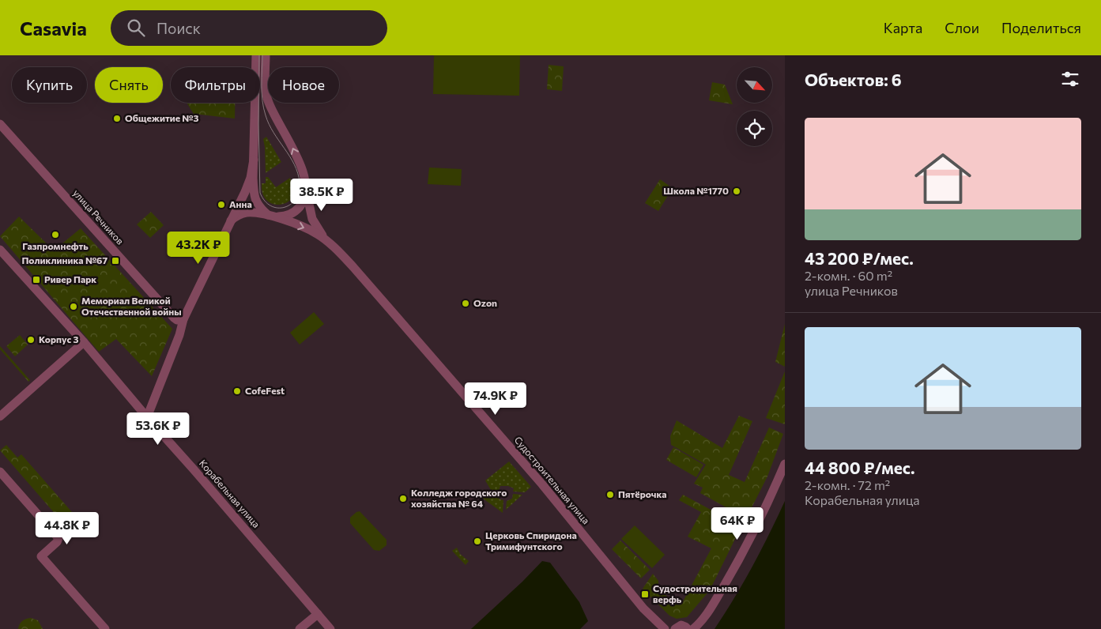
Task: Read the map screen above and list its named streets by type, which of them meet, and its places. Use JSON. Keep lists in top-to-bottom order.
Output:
{
  "streets": {
    "street": ["улица Речников", "Судостроительная улица", "Корабельная улица"]
  },
  "places": {
    "other": [
      "Общежитие №3",
      "Школа №1770",
      "Анна",
      "Газпромнефть",
      "Ozon",
      "Мемориал Великой Отечественной войны",
      "Корпус 3",
      "CofeFest",
      "Пятёрочка",
      "Колледж городского хозяйства № 64",
      "Церковь Спиридона Тримифунтского"
    ],
    "transit": ["Поликлиника №67", "Ривер Парк", "Судостроительная верфь"]
  },
  "north": "bottom right",
  "page": {
    "header": "Casavia",
    "search": "Поиск",
    "nav": ["Карта", "Слои", "Поделиться"],
    "heading": "Объектов: 6",
    "chip": [
      "Купить",
      "Снять",
      "Фильтры",
      "Новое"
    ],
    "list": [
      {
        "name": "43 200 ₽/мес.",
        "note": "2-комн. · 60 m² · улица Речников"
      },
      {
        "name": "44 800 ₽/мес.",
        "note": "2-комн. · 72 m² · Корабельная улица"
      }
    ],
    "price": [
      "38.5K ₽",
      "43.2K ₽",
      "74.9K ₽",
      "53.6K ₽",
      "64K ₽",
      "44.8K ₽"
    ]
  }
}
